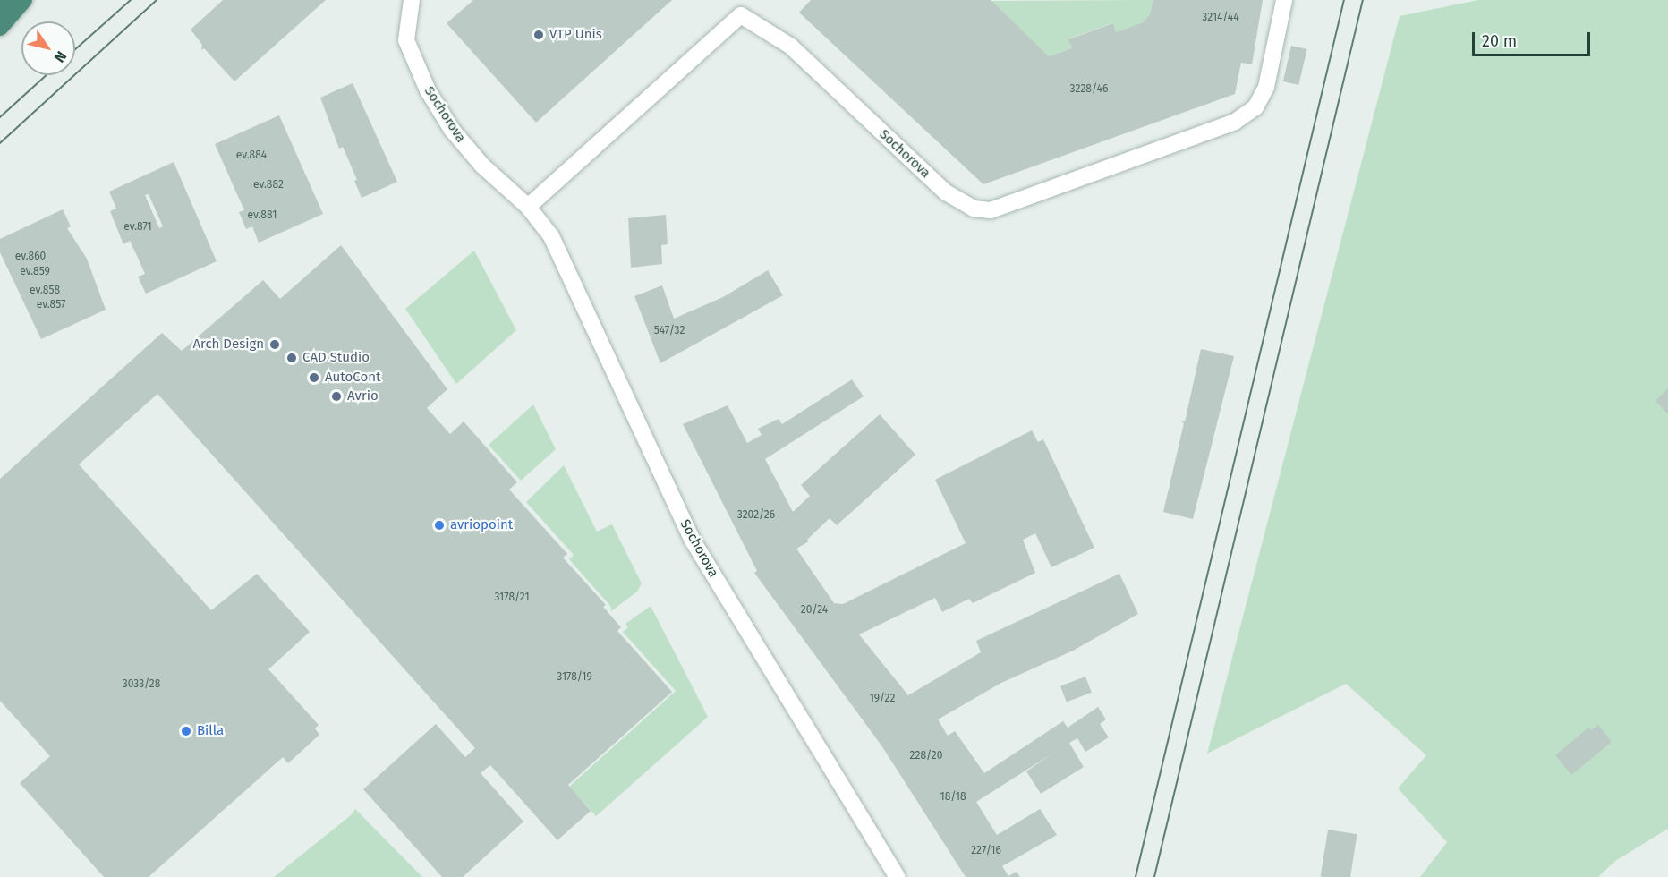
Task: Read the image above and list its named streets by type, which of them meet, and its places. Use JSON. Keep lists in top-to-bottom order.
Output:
{
  "streets": {
    "street": ["Sochorova"]
  },
  "places": [
    "VTP Unis",
    "Arch Design",
    "CAD Studio",
    "AutoCont",
    "Avrio",
    "avriopoint",
    "Billa"
  ],
  "house_numbers": [
    "3214/44",
    "3228/46",
    "ev.884",
    "ev.882",
    "ev.881",
    "ev.871",
    "ev.860",
    "ev.859",
    "ev.858",
    "ev.857",
    "547/32",
    "3202/26",
    "3178/21",
    "20/24",
    "3178/19",
    "3033/28",
    "19/22",
    "228/20",
    "18/18",
    "227/16"
  ],
  "scale_bar": "20 m",
  "north": "bottom right"
}
